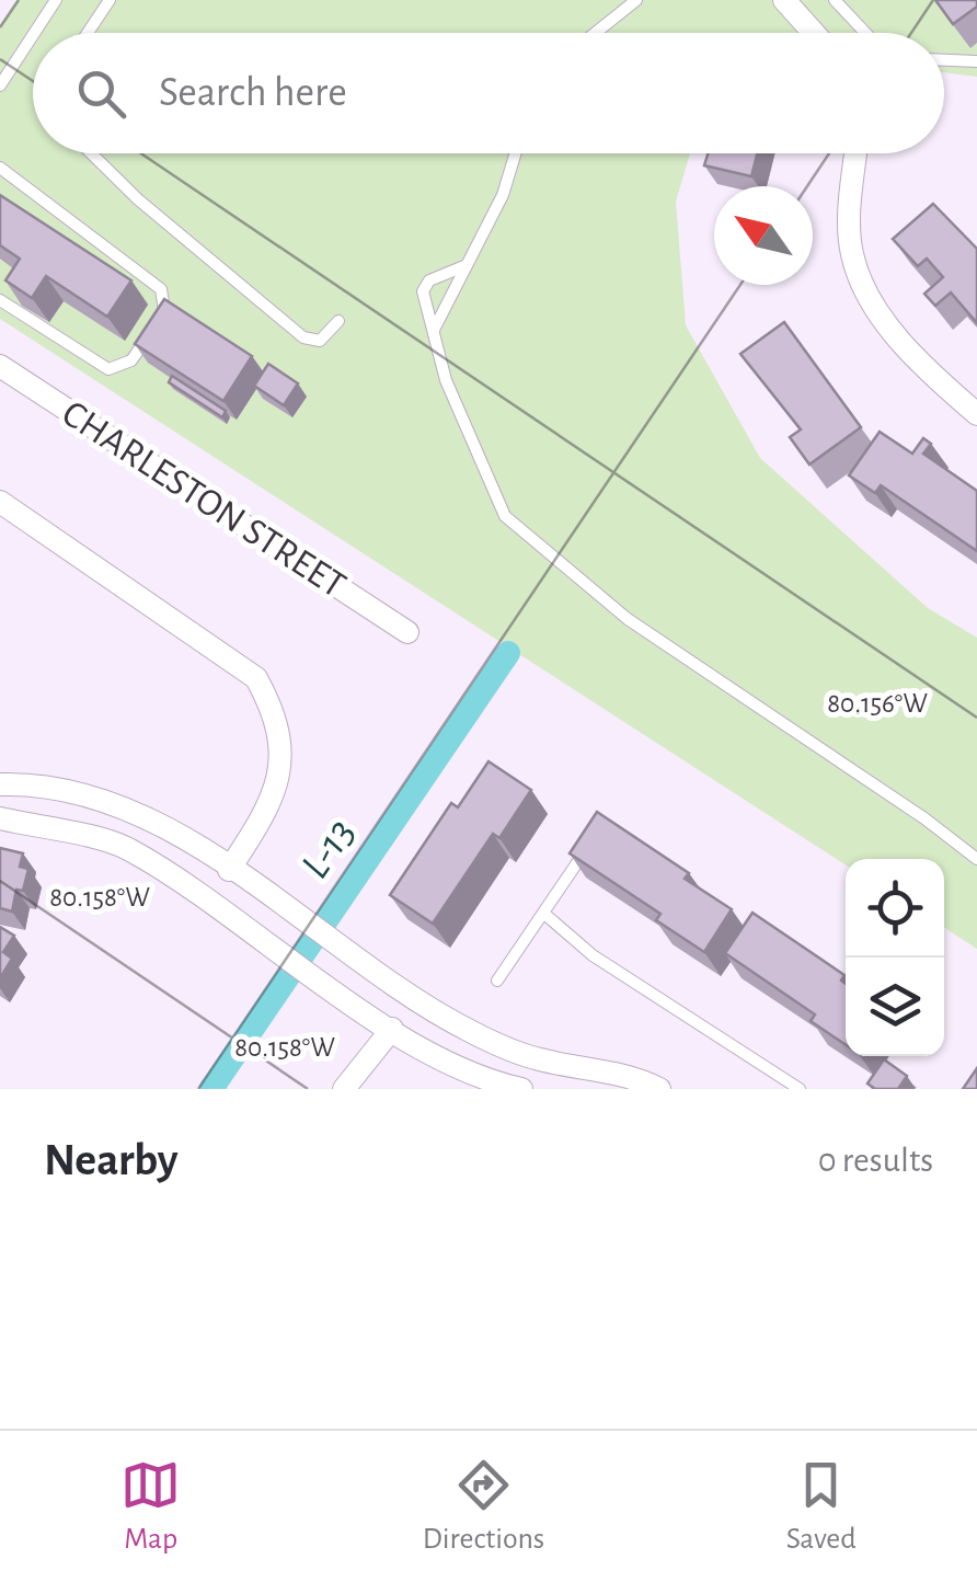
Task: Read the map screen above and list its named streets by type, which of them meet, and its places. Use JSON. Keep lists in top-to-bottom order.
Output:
{
  "streets": {
    "street": ["CHARLESTON STREET"]
  },
  "water": ["L-13"],
  "north": "top left",
  "page": {
    "search": "Search here",
    "heading": ["Nearby", "0 results"],
    "nav": ["Map", "Directions", "Saved"]
  },
  "coordinates": ["80.156°W", "80.158°W"]
}
